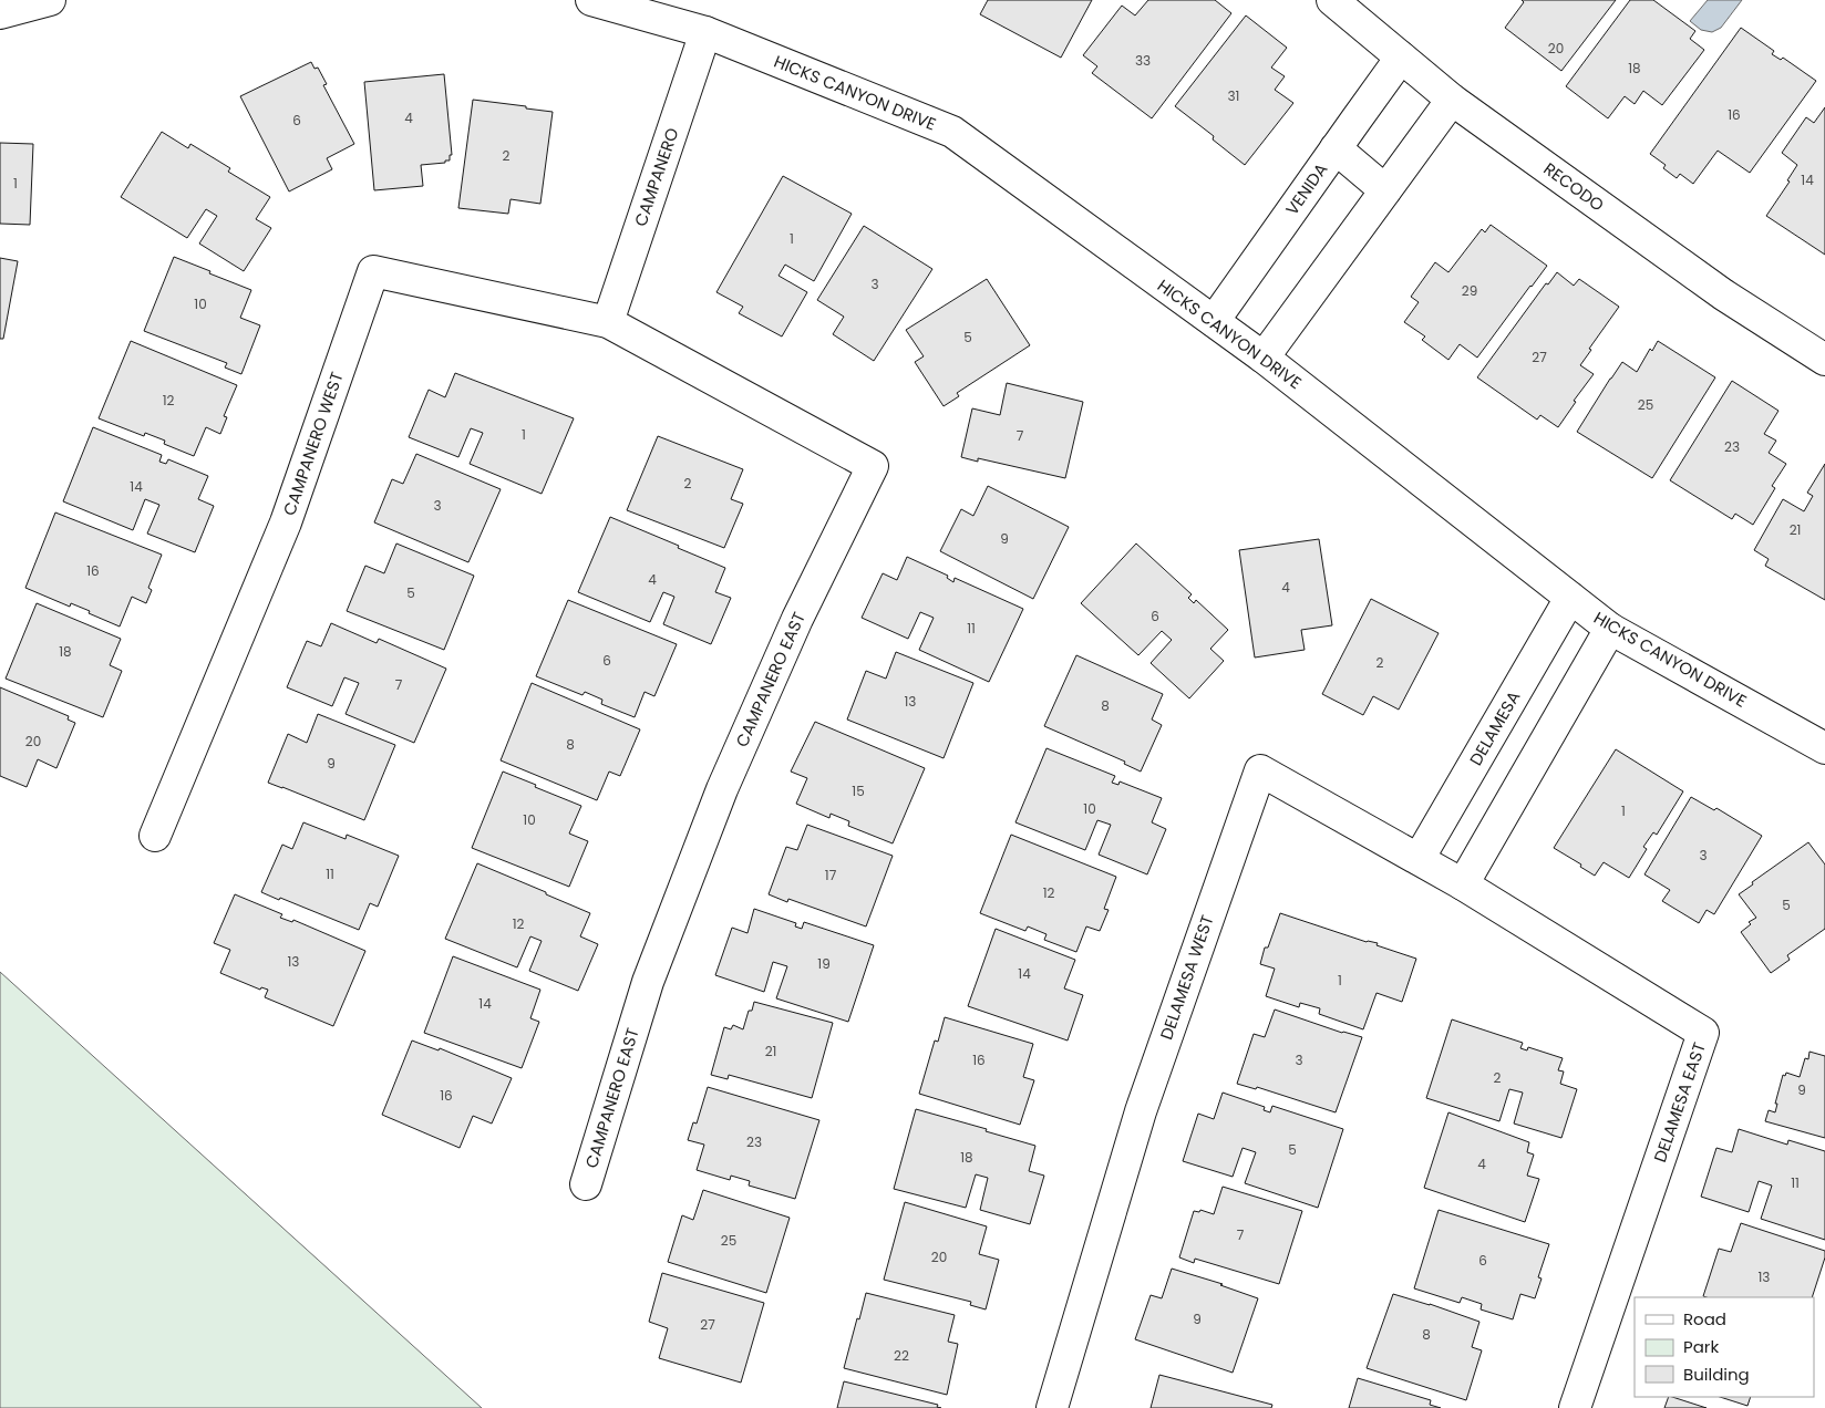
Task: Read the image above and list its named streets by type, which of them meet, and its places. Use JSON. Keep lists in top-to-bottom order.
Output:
{
  "streets": {
    "street": [
      "HICKS CANYON DRIVE",
      "CAMPANERO",
      "RECODO",
      "VENIDA",
      "CAMPANERO WEST",
      "CAMPANERO EAST",
      "DELAMESA",
      "DELAMESA WEST",
      "DELAMESA EAST"
    ]
  },
  "crossings": [
    ["HICKS CANYON DRIVE", "CAMPANERO"],
    ["HICKS CANYON DRIVE", "VENIDA"],
    ["HICKS CANYON DRIVE", "DELAMESA"],
    ["CAMPANERO", "CAMPANERO WEST"],
    ["CAMPANERO", "CAMPANERO EAST"],
    ["RECODO", "VENIDA"],
    ["CAMPANERO WEST", "CAMPANERO EAST"],
    ["DELAMESA", "DELAMESA WEST"],
    ["DELAMESA WEST", "DELAMESA EAST"]
  ],
  "house_numbers": [
    "20",
    "33",
    "18",
    "31",
    "16",
    "4",
    "6",
    "2",
    "14",
    "1",
    "1",
    "3",
    "29",
    "10",
    "5",
    "27",
    "12",
    "25",
    "1",
    "7",
    "23",
    "2",
    "14",
    "3",
    "21",
    "9",
    "16",
    "4",
    "4",
    "5",
    "6",
    "11",
    "18",
    "6",
    "2",
    "7",
    "13",
    "8",
    "20",
    "8",
    "9",
    "15",
    "10",
    "1",
    "10",
    "3",
    "11",
    "17",
    "12",
    "5",
    "12",
    "13",
    "19",
    "14",
    "1",
    "14",
    "21",
    "16",
    "3",
    "2",
    "9",
    "16",
    "23",
    "5",
    "18",
    "4",
    "11",
    "7",
    "25",
    "20",
    "6",
    "13",
    "9",
    "27",
    "8",
    "22"
  ],
  "legend": ["Road", "Park", "Building"]
}
